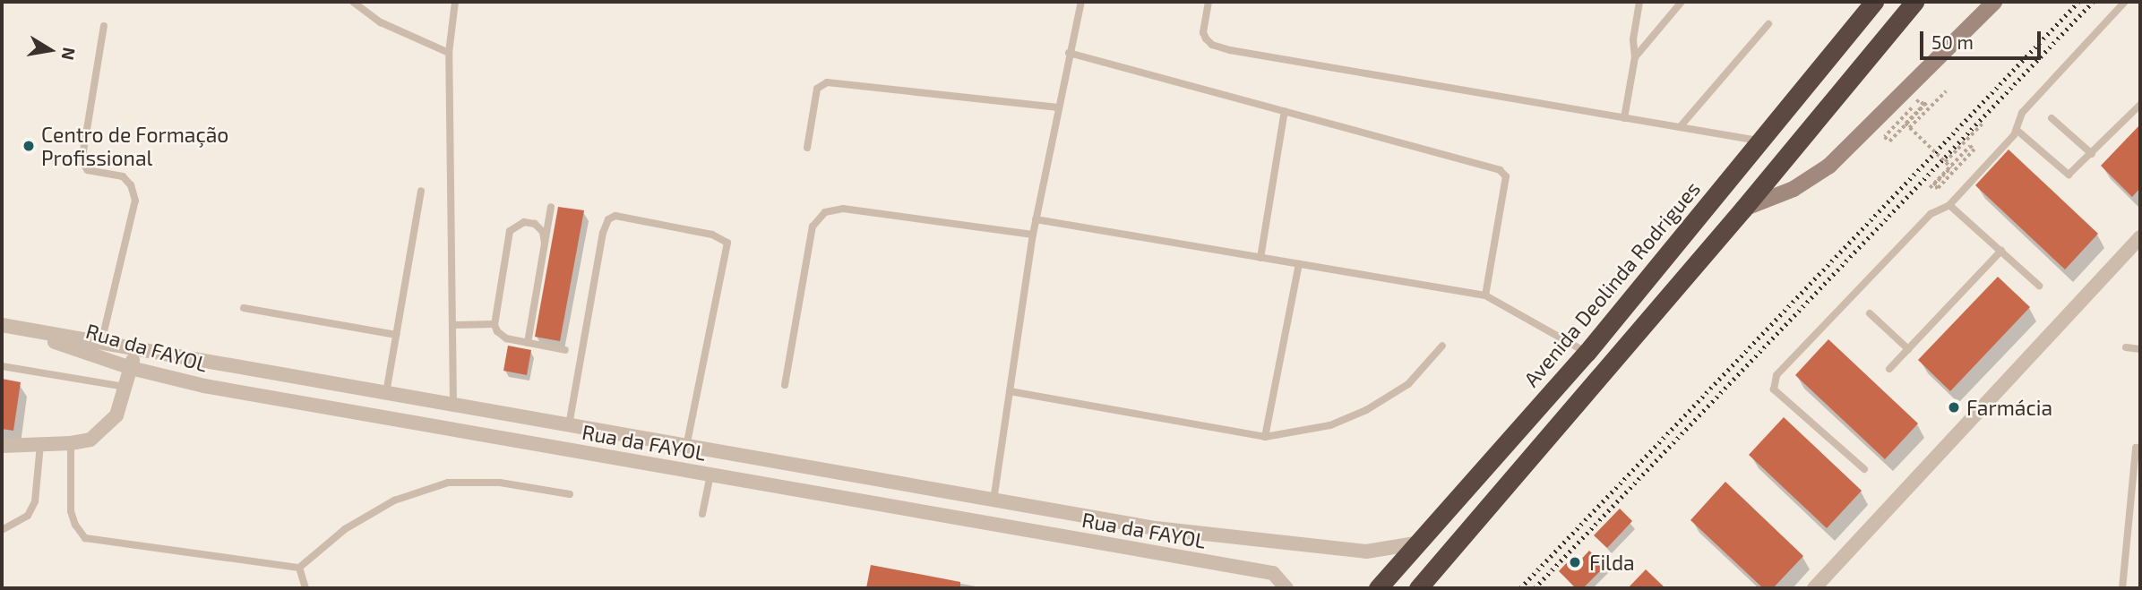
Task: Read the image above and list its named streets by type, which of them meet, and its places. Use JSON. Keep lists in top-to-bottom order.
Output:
{
  "streets": {
    "highway": ["Avenida Deolinda Rodrigues"],
    "street": ["Rua da FAYOL"]
  },
  "crossings": [
    ["Avenida Deolinda Rodrigues", "Rua da FAYOL"]
  ],
  "places": ["Centro de Formação Profissional", "Farmácia", "Filda"],
  "scale_bar": "50 m",
  "north": "right"
}
